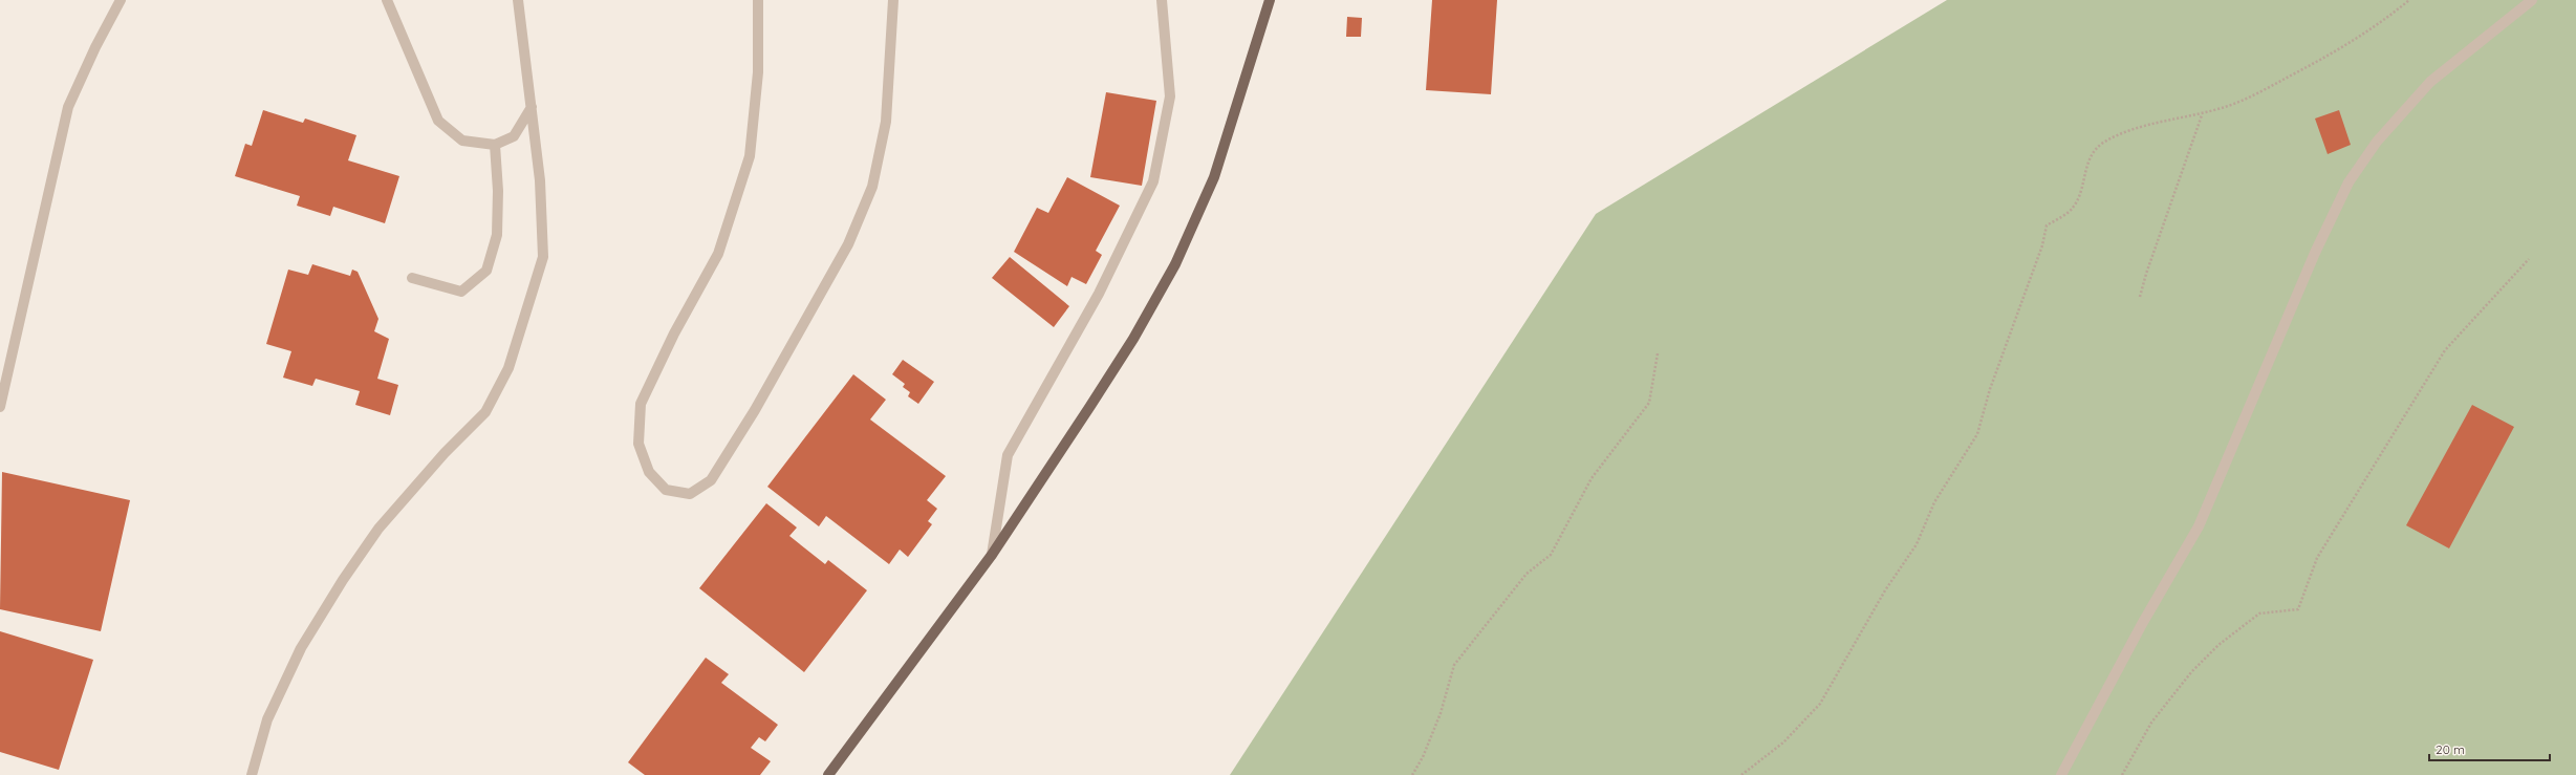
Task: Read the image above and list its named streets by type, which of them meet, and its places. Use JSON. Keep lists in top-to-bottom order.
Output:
{
  "scale_bar": "20 m"
}
